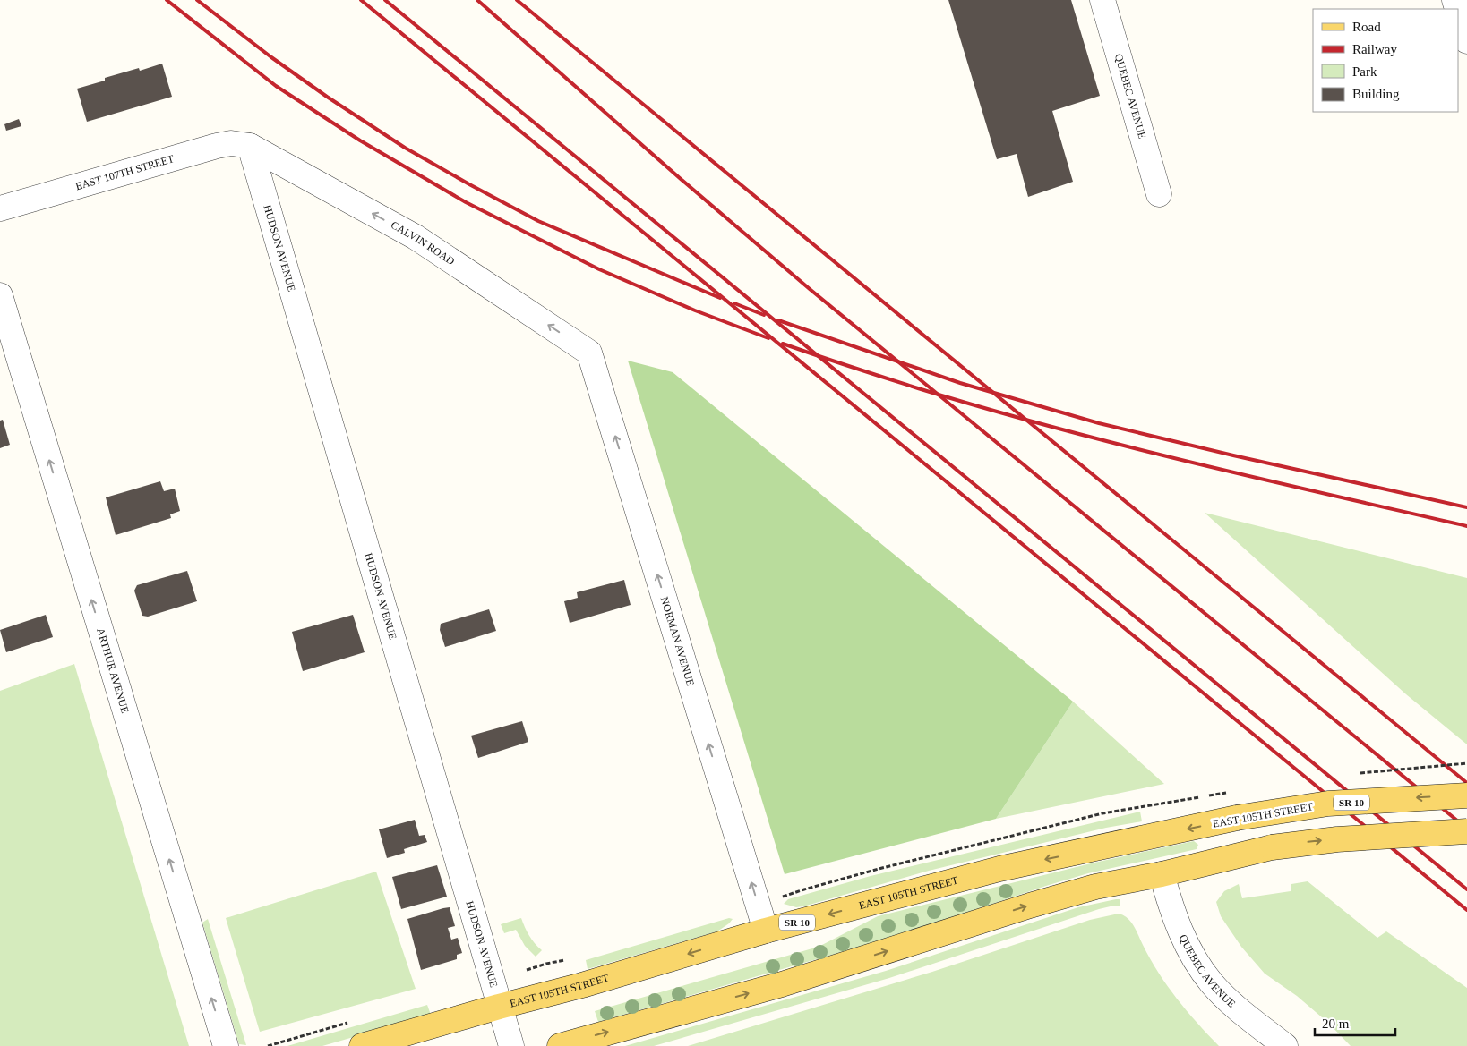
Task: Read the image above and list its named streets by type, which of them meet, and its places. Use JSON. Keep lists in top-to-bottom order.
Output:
{
  "streets": {
    "main road": ["SR 10", "EAST 105TH STREET"],
    "street": [
      "QUEBEC AVENUE",
      "EAST 107TH STREET",
      "CALVIN ROAD",
      "HUDSON AVENUE",
      "NORMAN AVENUE",
      "ARTHUR AVENUE"
    ]
  },
  "crossings": [
    ["EAST 107TH STREET", "CALVIN ROAD"],
    ["EAST 107TH STREET", "HUDSON AVENUE"],
    ["CALVIN ROAD", "HUDSON AVENUE"],
    ["CALVIN ROAD", "NORMAN AVENUE"],
    ["HUDSON AVENUE", "EAST 105TH STREET"],
    ["NORMAN AVENUE", "EAST 105TH STREET"]
  ],
  "one_way": ["CALVIN ROAD", "NORMAN AVENUE", "ARTHUR AVENUE"],
  "legend": [
    "Road",
    "Railway",
    "Park",
    "Building"
  ],
  "scale_bar": "20 m"
}
